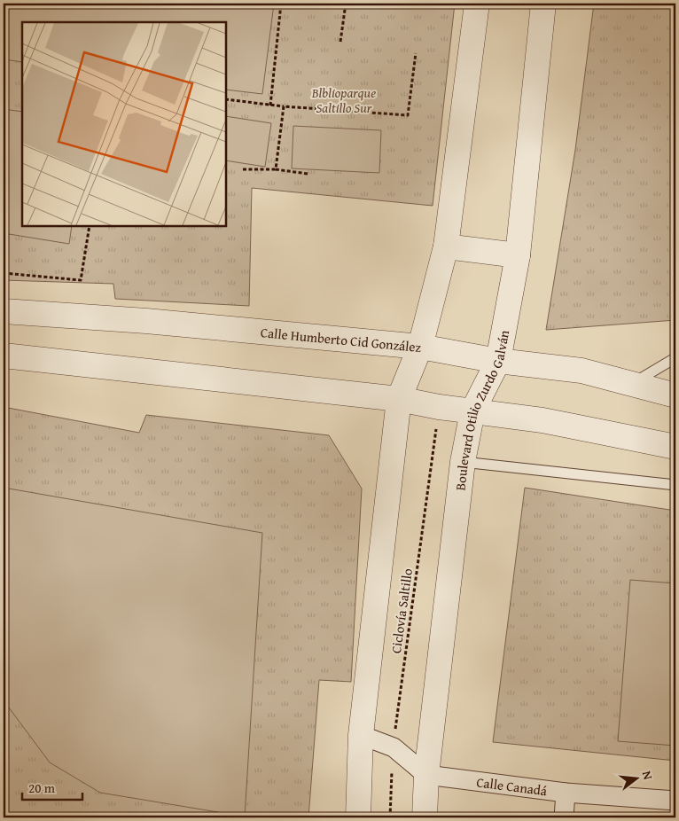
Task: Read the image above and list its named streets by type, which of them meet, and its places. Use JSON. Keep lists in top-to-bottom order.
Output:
{
  "streets": {
    "street": ["Calle Humberto Cid González", "Boulevard Otilio Zurdo Galván", "Calle Canadá"],
    "path": ["Ciclovía Saltillo"]
  },
  "crossings": [
    ["Calle Humberto Cid González", "Boulevard Otilio Zurdo Galván"],
    ["Boulevard Otilio Zurdo Galván", "Calle Canadá"]
  ],
  "parks": ["Blblioparque Saltillo Sur"],
  "scale_bar": "20 m",
  "north": "right"
}
